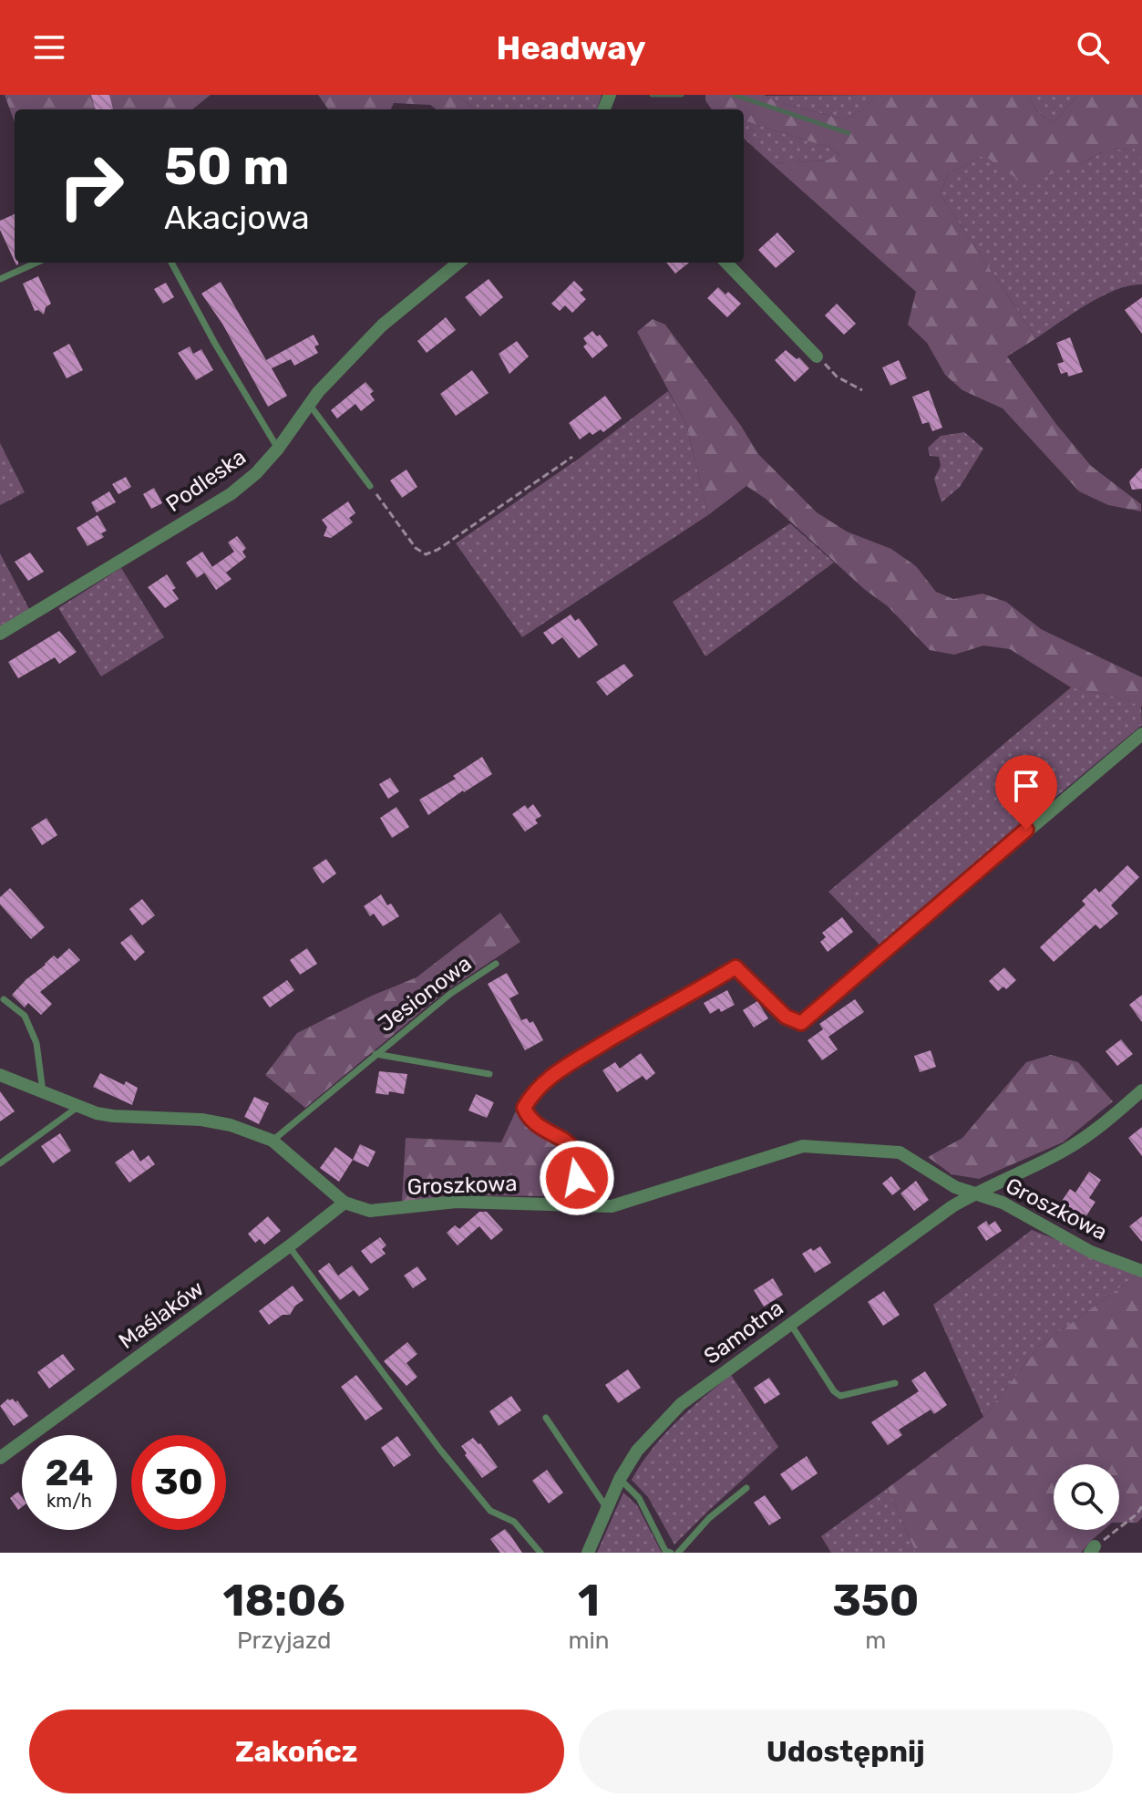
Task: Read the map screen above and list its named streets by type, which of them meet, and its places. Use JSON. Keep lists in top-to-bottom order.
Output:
{
  "streets": {
    "street": [
      "Podleska",
      "Groszkowa",
      "Maślaków",
      "Samotna"
    ],
    "lane": ["Jesionowa"]
  },
  "crossings": [
    ["Jesionowa", "Groszkowa"],
    ["Groszkowa", "Maślaków"],
    ["Groszkowa", "Samotna"]
  ],
  "page": {
    "header": "Headway",
    "turn": ["50 m", "Akacjowa"],
    "speed": "24 km/h",
    "limit": "30",
    "eta": [
      "18:06",
      "Przyjazd",
      "1",
      "min",
      "350",
      "m"
    ],
    "buttons": ["Zakończ", "Udostępnij"]
  }
}
